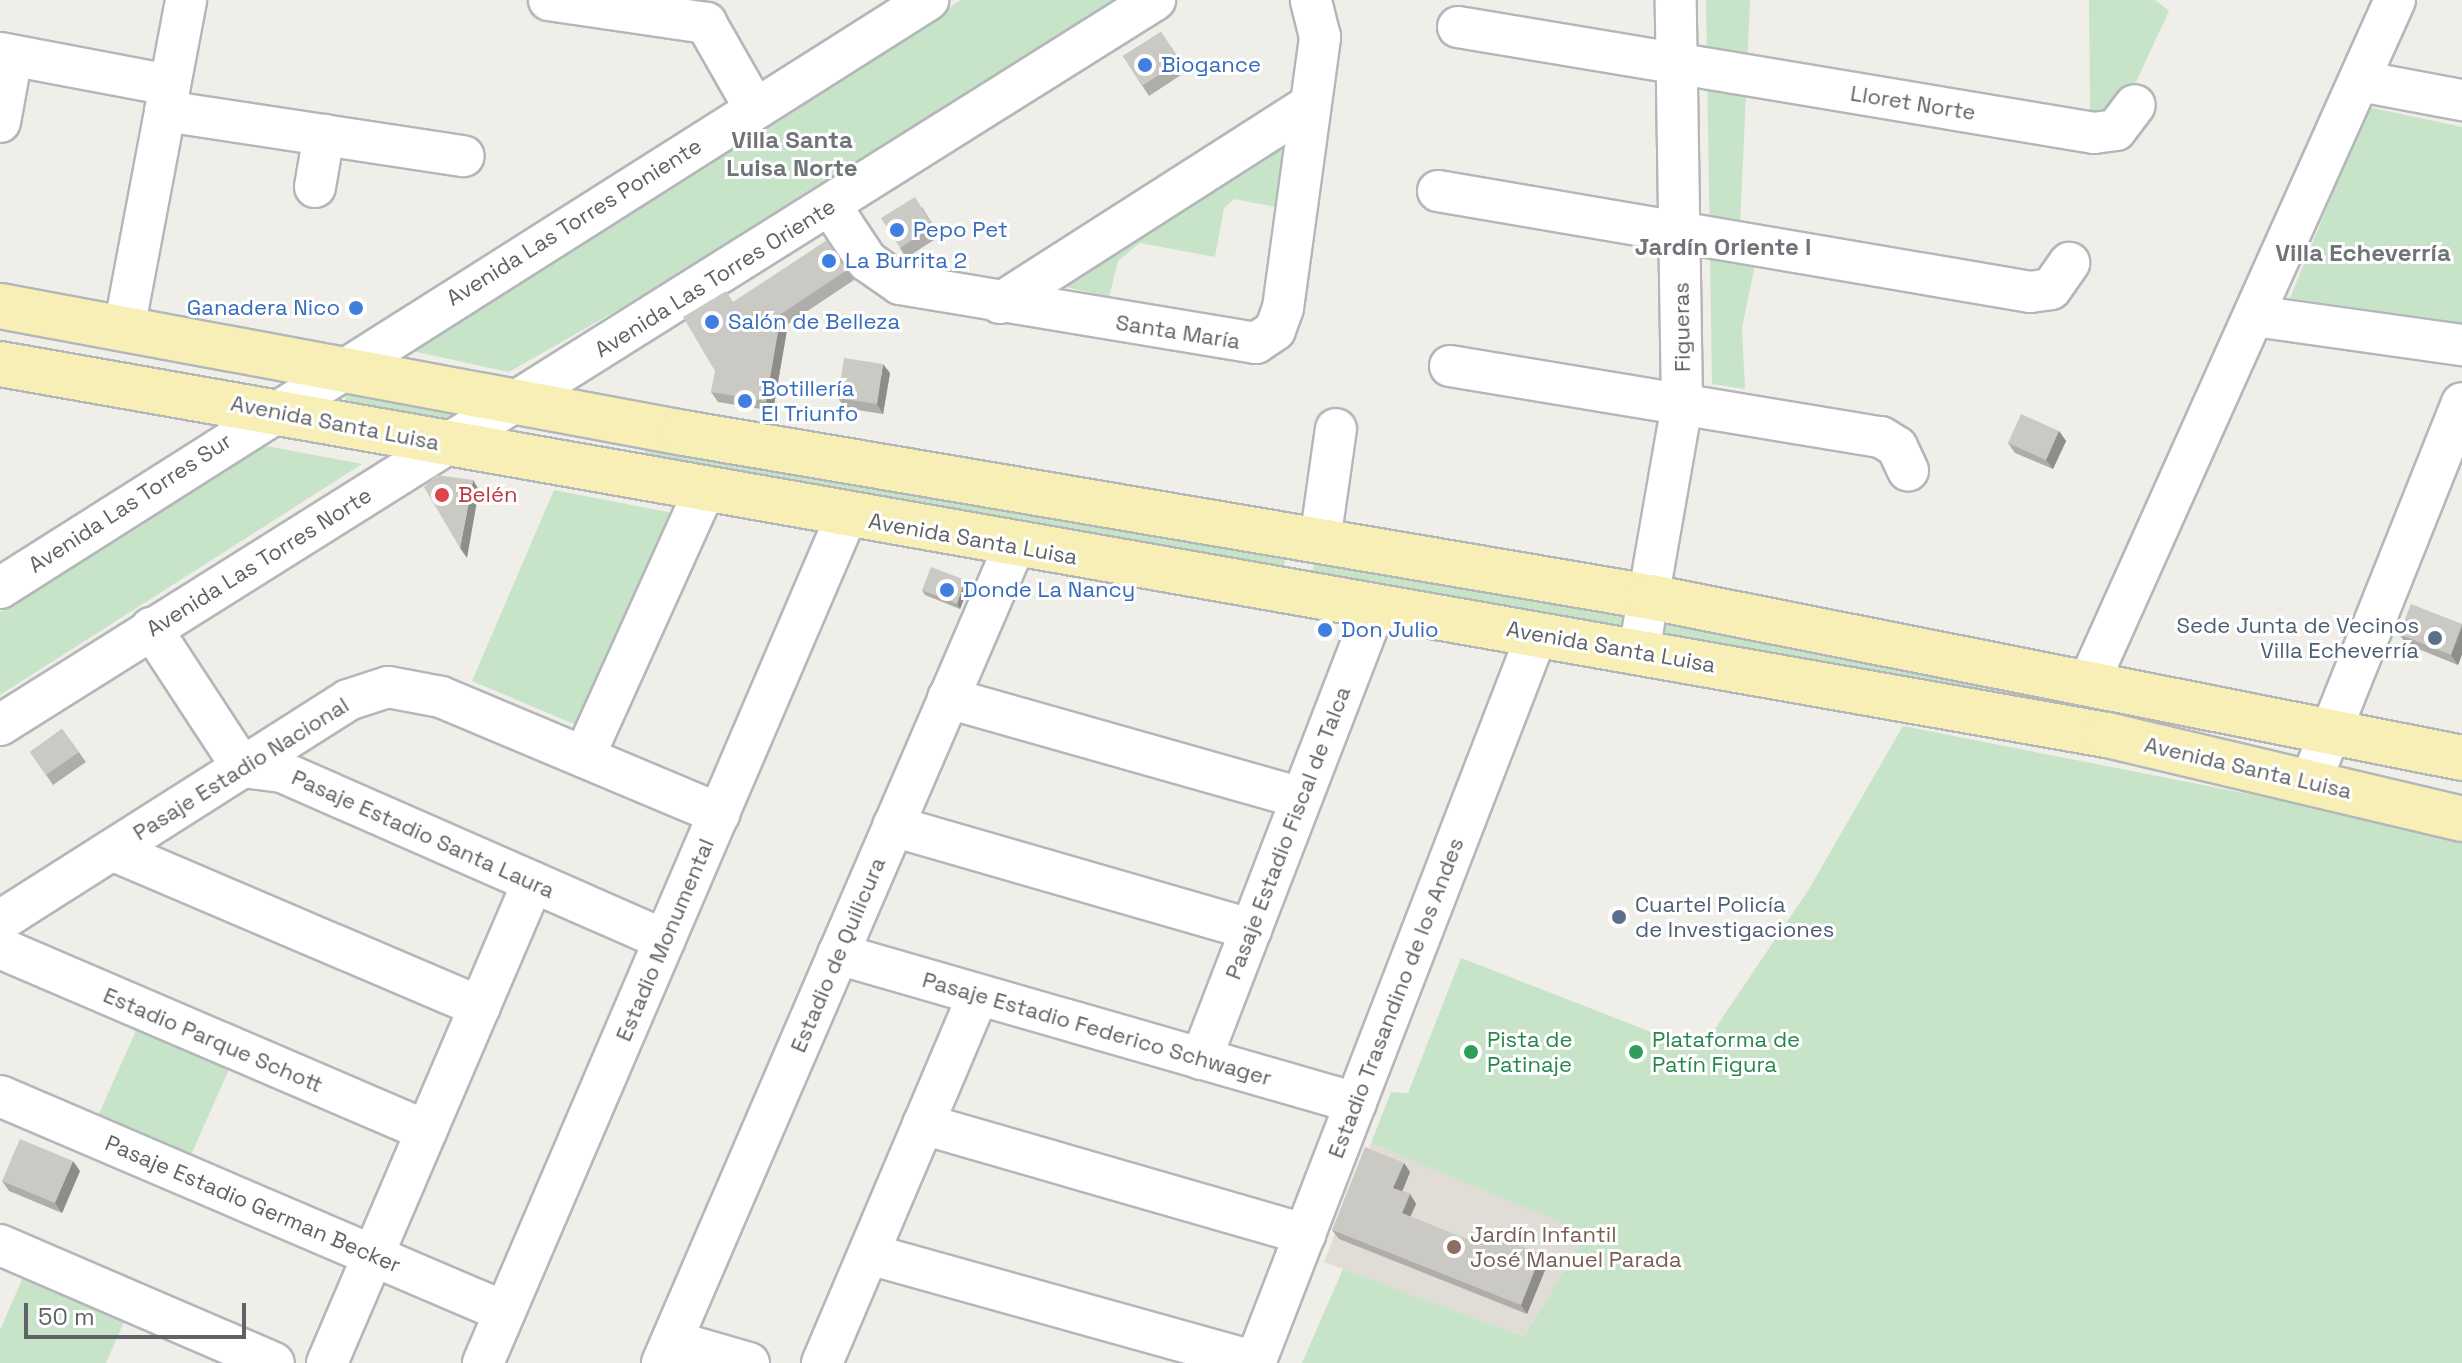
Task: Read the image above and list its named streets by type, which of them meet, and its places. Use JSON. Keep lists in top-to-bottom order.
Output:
{
  "streets": {
    "main road": ["Avenida Santa Luisa"],
    "street": [
      "Lloret Norte",
      "Avenida Las Torres Poniente",
      "Avenida Las Torres Oriente",
      "Figueras",
      "Santa María",
      "Avenida Las Torres Sur",
      "Avenida Las Torres Norte",
      "Pasaje Estadio Nacional",
      "Pasaje Estadio Fiscal de Talca",
      "Pasaje Estadio Santa Laura",
      "Estadio Monumental",
      "Estadio de Quilicura",
      "Estadio Trasandino de los Andes",
      "Pasaje Estadio Federico Schwager",
      "Estadio Parque Schott",
      "Pasaje Estadio German Becker"
    ]
  },
  "crossings": [
    ["Lloret Norte", "Figueras"],
    ["Avenida Las Torres Poniente", "Avenida Las Torres Sur"],
    ["Avenida Las Torres Oriente", "Santa María"],
    ["Avenida Las Torres Oriente", "Avenida Las Torres Norte"],
    ["Figueras", "Avenida Santa Luisa"],
    ["Avenida Santa Luisa", "Avenida Las Torres Sur"],
    ["Avenida Santa Luisa", "Avenida Las Torres Norte"],
    ["Avenida Santa Luisa", "Pasaje Estadio Fiscal de Talca"],
    ["Avenida Santa Luisa", "Estadio Monumental"],
    ["Avenida Santa Luisa", "Estadio de Quilicura"],
    ["Avenida Santa Luisa", "Estadio Trasandino de los Andes"],
    ["Pasaje Estadio Nacional", "Pasaje Estadio Santa Laura"],
    ["Pasaje Estadio Nacional", "Estadio Monumental"],
    ["Pasaje Estadio Fiscal de Talca", "Pasaje Estadio Federico Schwager"],
    ["Pasaje Estadio Santa Laura", "Estadio Monumental"],
    ["Estadio Monumental", "Pasaje Estadio German Becker"],
    ["Estadio de Quilicura", "Pasaje Estadio Federico Schwager"],
    ["Estadio Trasandino de los Andes", "Pasaje Estadio Federico Schwager"]
  ],
  "districts": ["Villa Santa Luisa Norte", "Jardín Oriente I", "Villa Echeverría"],
  "places": [
    "Biogance",
    "Pepo Pet",
    "La Burrita 2",
    "Ganadera Nico",
    "Salón de Belleza",
    "Botillería El Triunfo",
    "Belén",
    "Donde La Nancy",
    "Don Julio",
    "Sede Junta de Vecinos Villa Echeverría",
    "Cuartel Policía de Investigaciones",
    "Pista de Patinaje",
    "Plataforma de Patín Figura",
    "Jardín Infantil José Manuel Parada"
  ],
  "scale_bar": "50 m"
}
